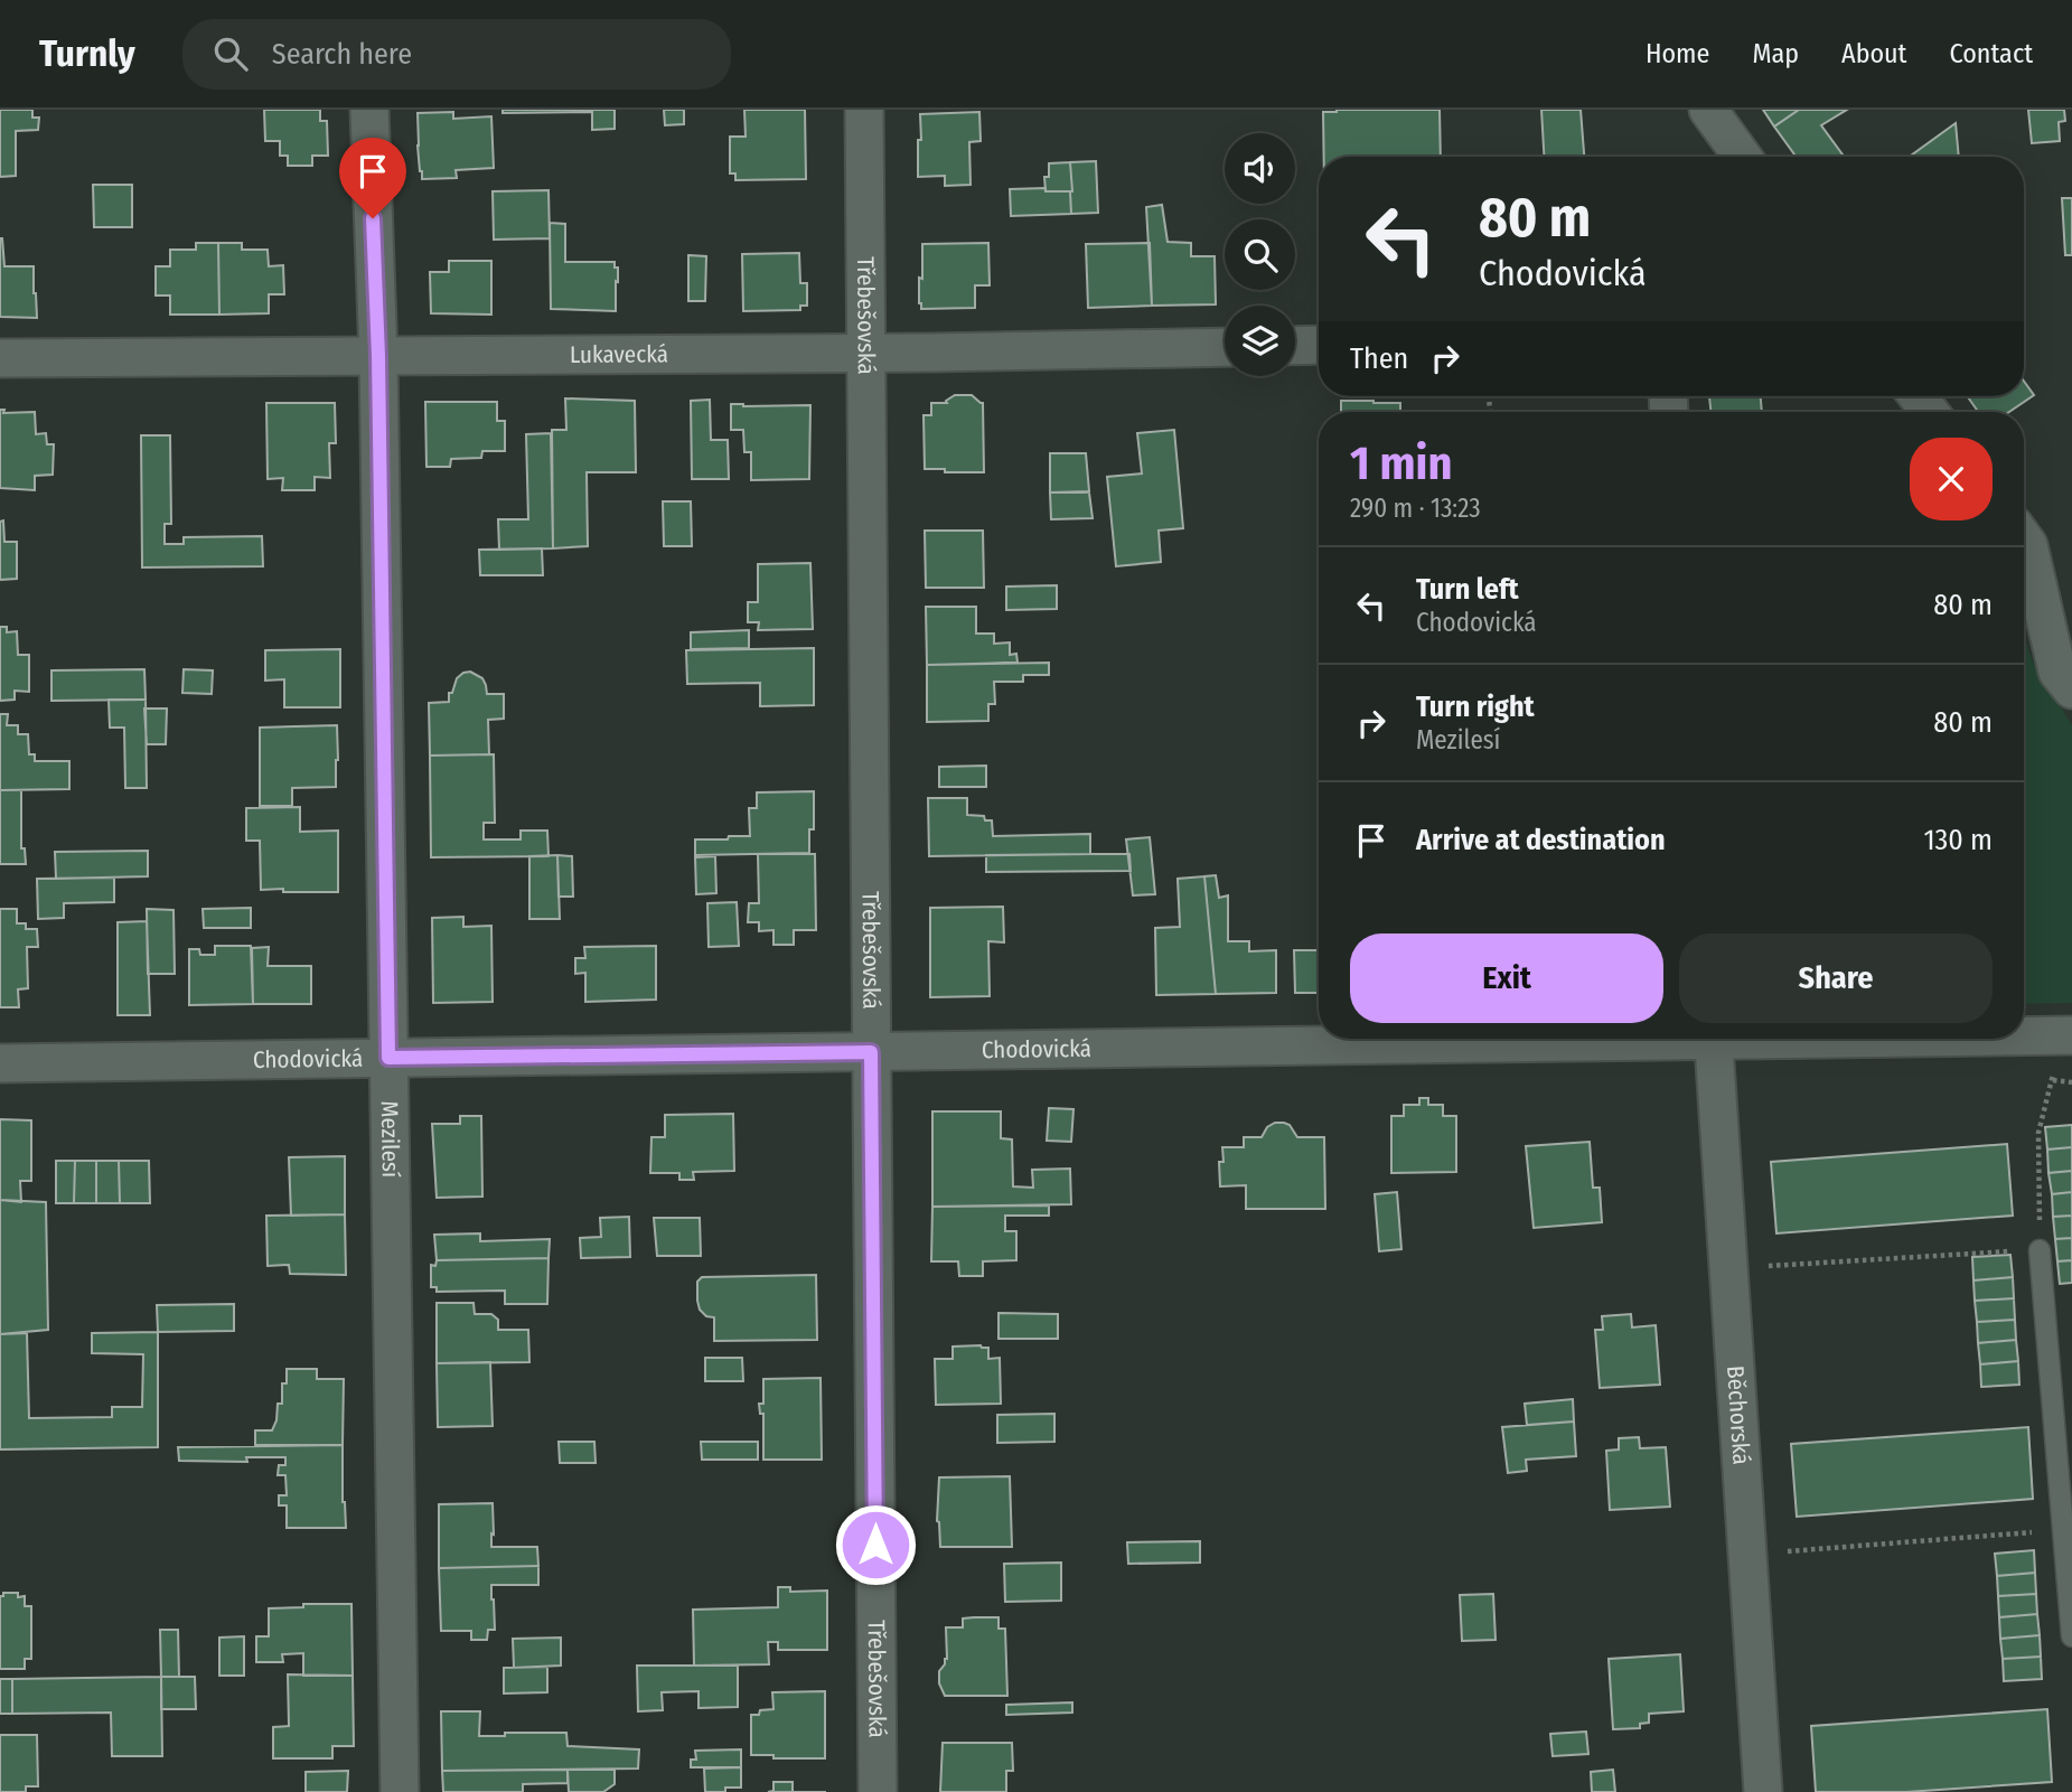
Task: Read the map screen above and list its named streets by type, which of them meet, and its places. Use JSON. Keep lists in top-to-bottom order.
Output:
{
  "streets": {
    "street": [
      "Třebešovská",
      "Lukavecká",
      "Chodovická",
      "Mezilesí",
      "Běchorská"
    ]
  },
  "crossings": [
    ["Třebešovská", "Lukavecká"],
    ["Třebešovská", "Chodovická"],
    ["Lukavecká", "Mezilesí"],
    ["Chodovická", "Mezilesí"]
  ],
  "page": {
    "header": "Turnly",
    "search": "Search here",
    "nav": [
      "Home",
      "Map",
      "About",
      "Contact"
    ],
    "turn": ["80 m", "Chodovická"],
    "then": "Then",
    "heading": ["1 min", "290 m · 13:23"],
    "list": [
      {
        "name": "Turn left",
        "note": "Chodovická",
        "value": "80 m"
      },
      {
        "name": "Turn right",
        "note": "Mezilesí",
        "value": "80 m"
      },
      {
        "name": "Arrive at destination",
        "value": "130 m"
      }
    ],
    "buttons": ["Exit", "Share"]
  }
}
